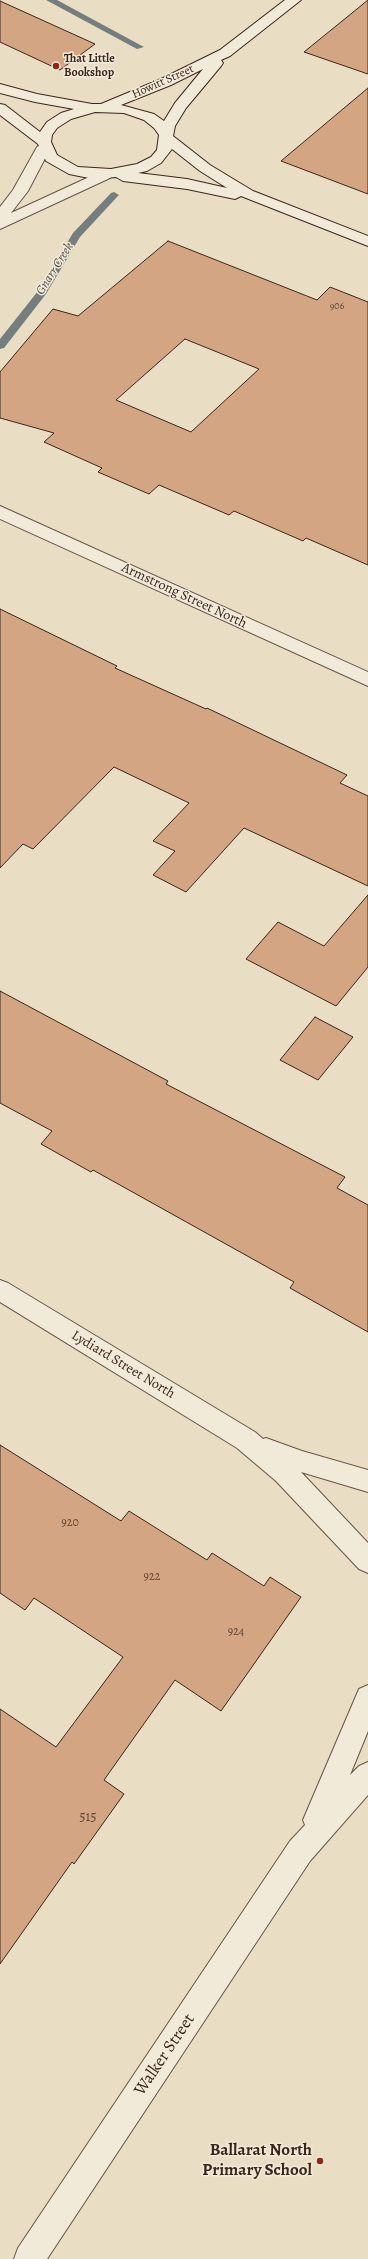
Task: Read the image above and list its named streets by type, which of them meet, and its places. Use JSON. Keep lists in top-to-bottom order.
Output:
{
  "streets": {
    "main road": [
      "Howitt Street",
      "Armstrong Street North",
      "Lydiard Street North",
      "Walker Street"
    ]
  },
  "water": ["Gnarr Creek"],
  "places": ["That Little Bookshop", "Ballarat North Primary School"],
  "house_numbers": [
    "906",
    "920",
    "922",
    "924",
    "515"
  ]
}
